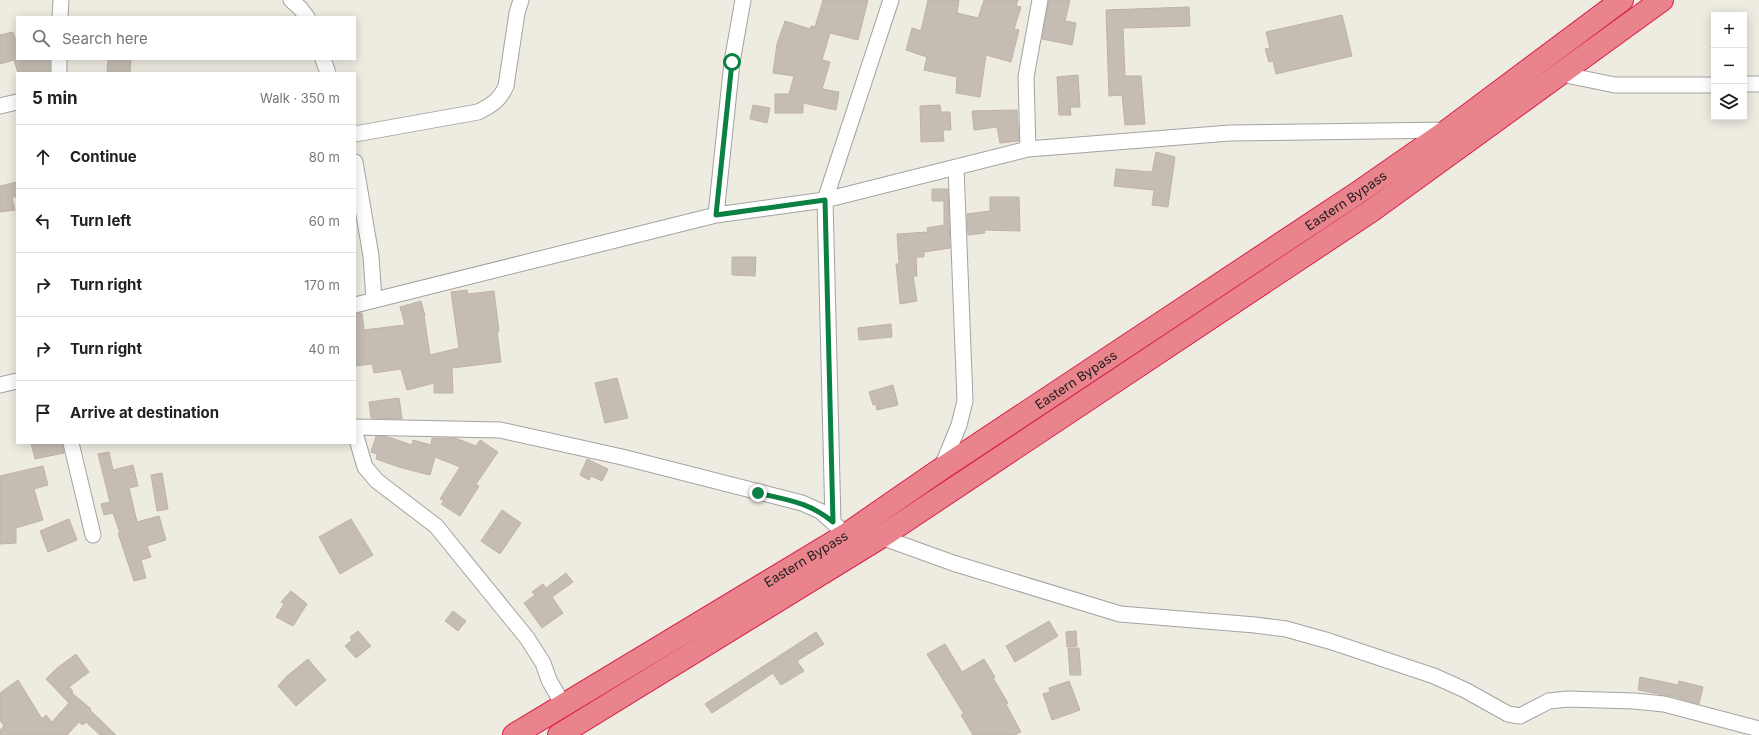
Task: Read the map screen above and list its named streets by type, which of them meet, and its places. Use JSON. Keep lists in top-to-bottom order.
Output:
{
  "streets": {
    "highway": ["Eastern Bypass"]
  },
  "page": {
    "map_buttons": ["+", "−"],
    "search": "Search here",
    "heading": ["5 min", "Walk · 350 m"],
    "list": [
      ["Continue", "80 m"],
      ["Turn left", "60 m"],
      ["Turn right", "170 m"],
      ["Turn right", "40 m"],
      "Arrive at destination"
    ]
  }
}
